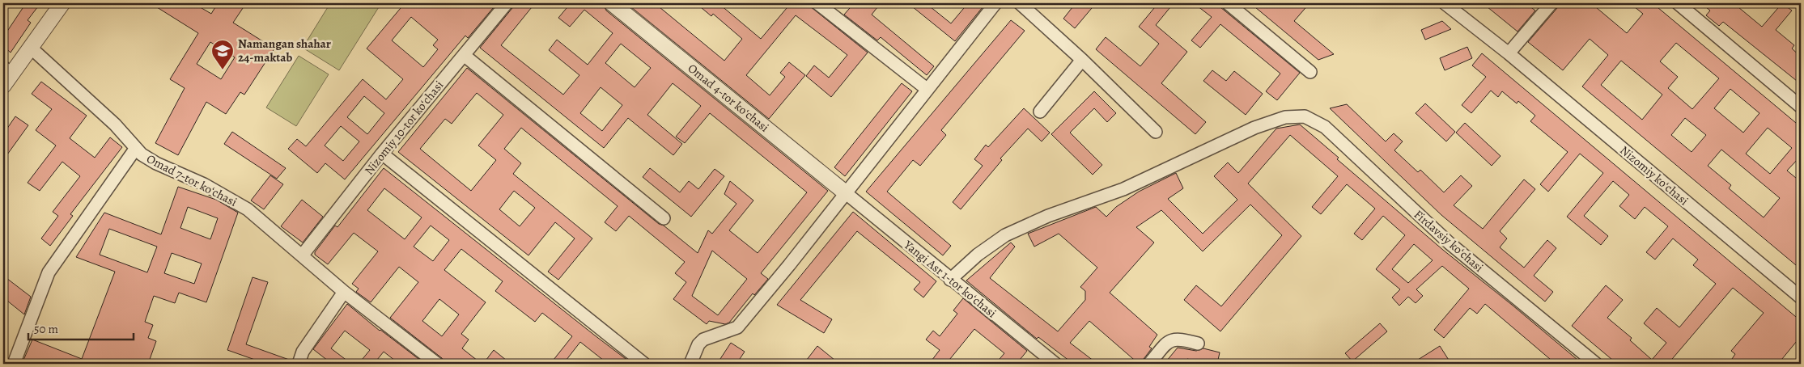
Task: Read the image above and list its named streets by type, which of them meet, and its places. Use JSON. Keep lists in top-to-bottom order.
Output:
{
  "streets": {
    "street": [
      "Omad 4-tor koʻchasi",
      "Nizomiy 10-tor koʻchasi",
      "Nizomiy koʻchasi",
      "Omad 7-tor koʻchasi",
      "Firdavsiy koʻchasi",
      "Yangi Asr 1-tor koʻchasi"
    ]
  },
  "crossings": [
    ["Omad 4-tor koʻchasi", "Yangi Asr 1-tor koʻchasi"],
    ["Nizomiy 10-tor koʻchasi", "Omad 7-tor koʻchasi"],
    ["Firdavsiy koʻchasi", "Yangi Asr 1-tor koʻchasi"]
  ],
  "places": {
    "school or university": ["Namangan shahar 24-maktab"]
  },
  "scale_bar": "50 m"
}
